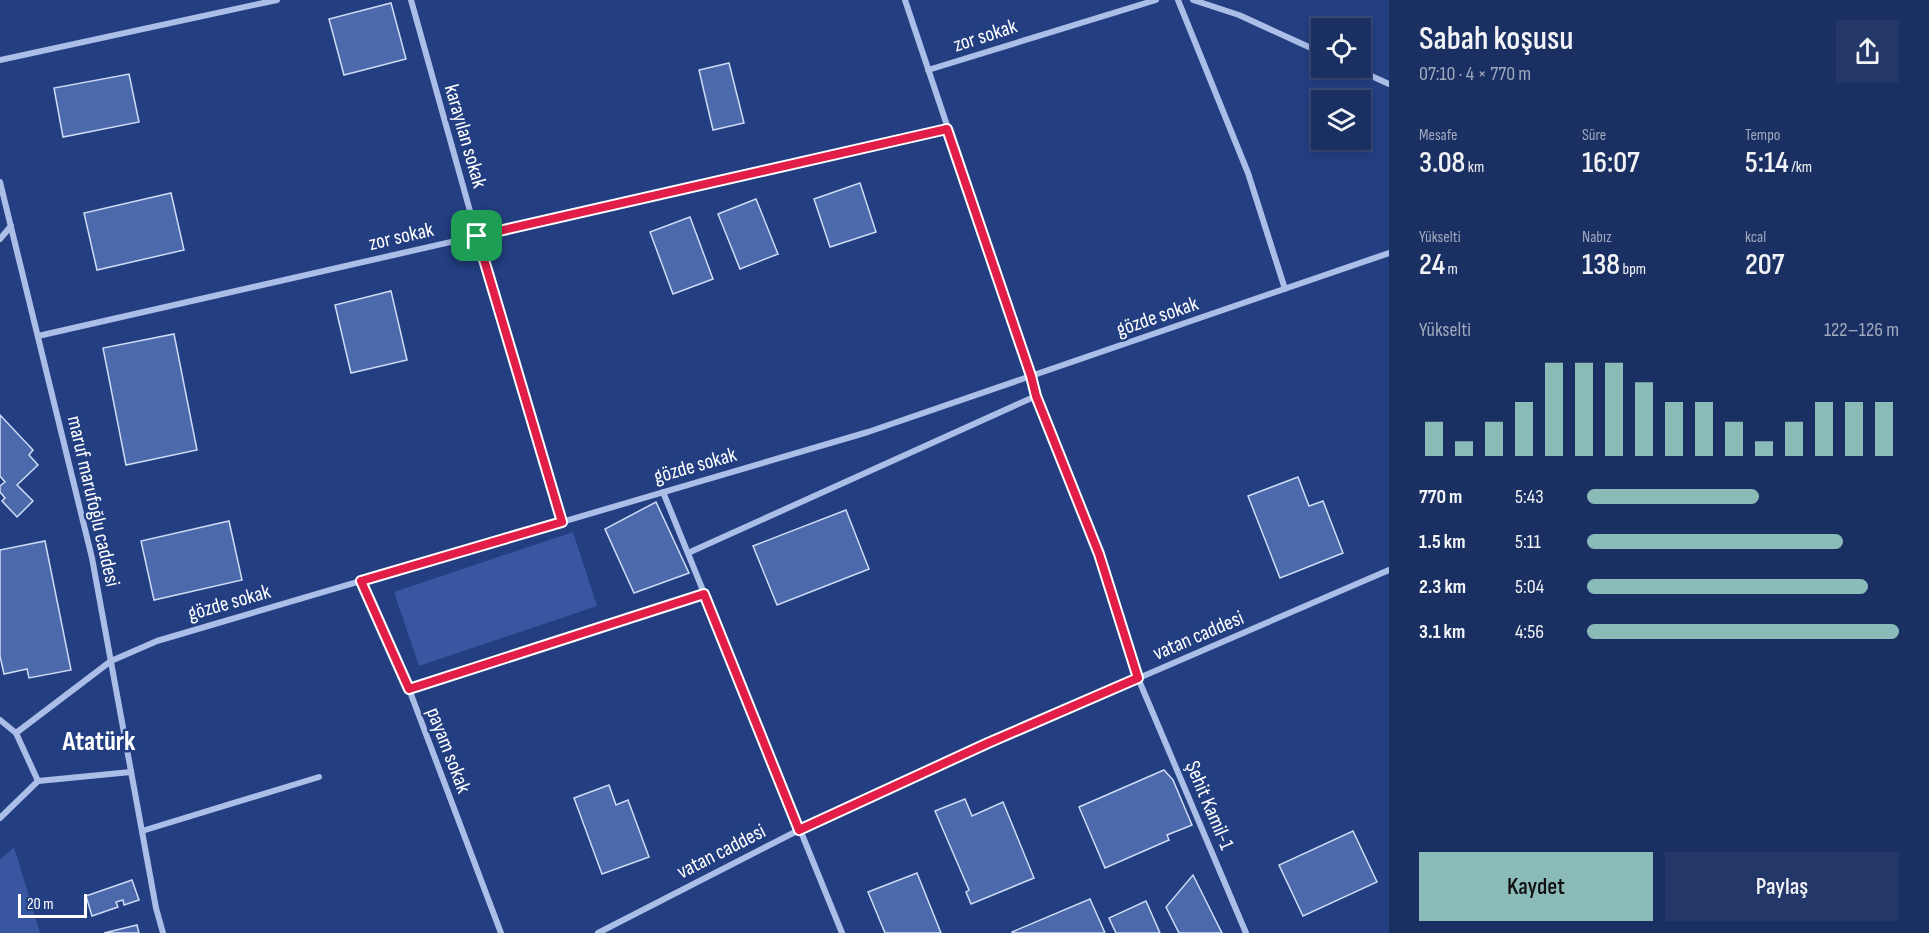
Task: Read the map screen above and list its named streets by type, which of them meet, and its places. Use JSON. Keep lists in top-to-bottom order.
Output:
{
  "streets": {
    "street": [
      "zor sokak",
      "karayılan sokak",
      "gözde sokak",
      "maruf marufoğlu caddesi",
      "vatan caddesi",
      "payam sokak",
      "Şehit Kamil-1"
    ]
  },
  "crossings": [
    ["zor sokak", "karayılan sokak"],
    ["zor sokak", "maruf marufoğlu caddesi"],
    ["zor sokak", "Şehit Kamil-1"],
    ["karayılan sokak", "gözde sokak"],
    ["gözde sokak", "maruf marufoğlu caddesi"],
    ["gözde sokak", "payam sokak"],
    ["gözde sokak", "Şehit Kamil-1"],
    ["vatan caddesi", "Şehit Kamil-1"]
  ],
  "districts": ["Atatürk"],
  "scale_bar": "20 m",
  "page": {
    "heading": ["Sabah koşusu", "07:10 · 4 × 770 m"],
    "stats": [
      ["Mesafe", "3.08 km"],
      ["Süre", "16:07"],
      ["Tempo", "5:14 /km"],
      ["Yükselti", "24 m"],
      ["Nabız", "138 bpm"],
      ["kcal", "207"]
    ],
    "chart": ["Yükselti", "122–126 m"],
    "list": [
      {
        "name": "770 m",
        "note": "5:43"
      },
      {
        "name": "1.5 km",
        "note": "5:11"
      },
      {
        "name": "2.3 km",
        "note": "5:04"
      },
      {
        "name": "3.1 km",
        "note": "4:56"
      }
    ],
    "buttons": ["Kaydet", "Paylaş"],
    "scale": "20 m"
  }
}
